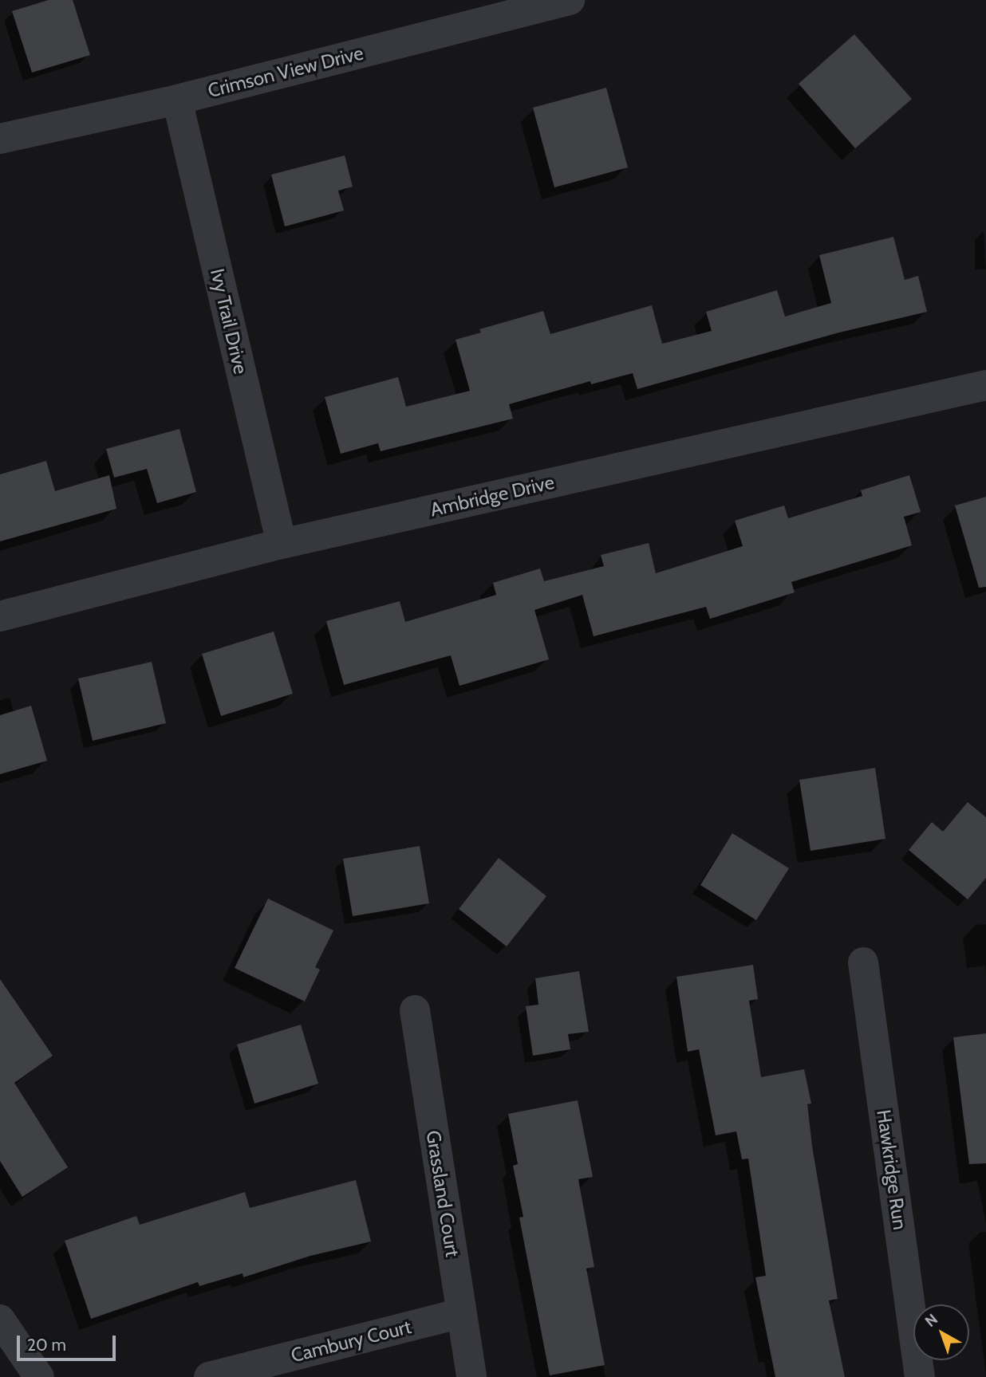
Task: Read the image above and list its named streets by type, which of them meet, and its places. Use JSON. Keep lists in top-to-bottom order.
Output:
{
  "streets": {
    "street": [
      "Crimson View Drive",
      "Ivy Trail Drive",
      "Ambridge Drive",
      "Hawkridge Run",
      "Grassland Court",
      "Cambury Court"
    ]
  },
  "crossings": [
    ["Crimson View Drive", "Ivy Trail Drive"],
    ["Ivy Trail Drive", "Ambridge Drive"],
    ["Grassland Court", "Cambury Court"]
  ],
  "scale_bar": "20 m",
  "north": "top left"
}
